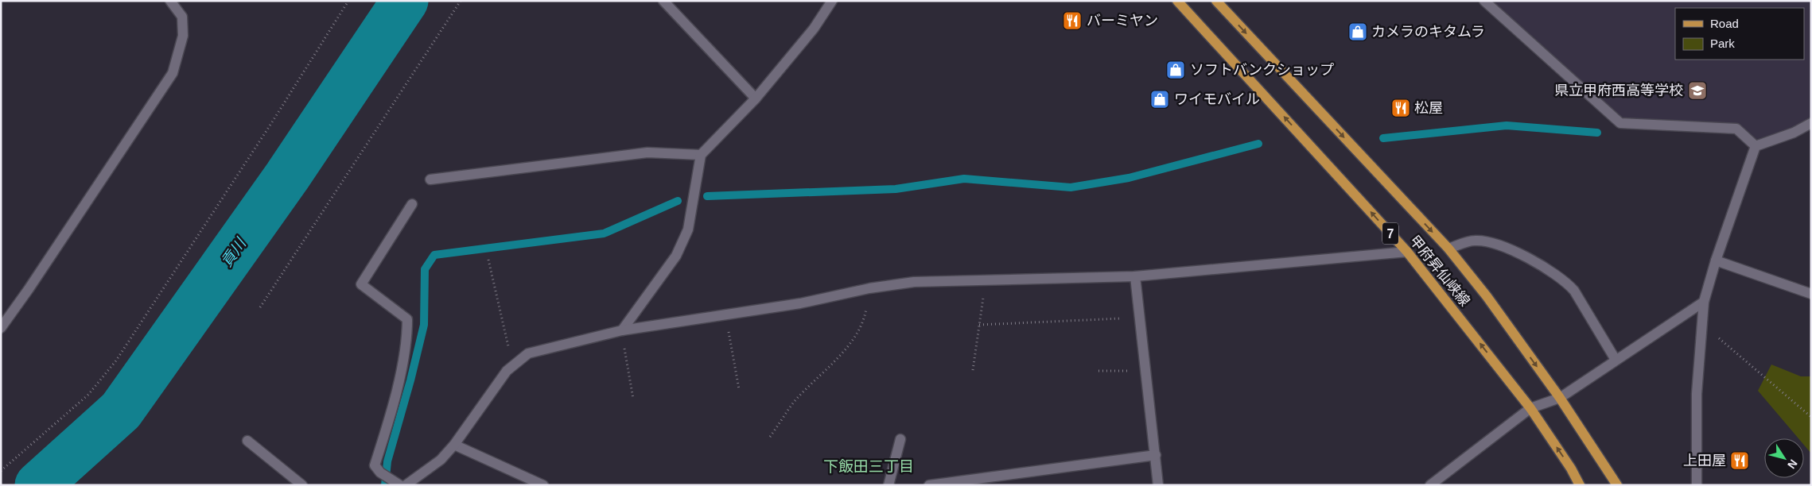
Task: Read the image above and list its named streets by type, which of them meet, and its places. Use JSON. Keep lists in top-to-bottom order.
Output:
{
  "streets": {
    "main road": ["7", "甲府昇仙峡線"]
  },
  "districts": ["下飯田三丁目"],
  "water": ["貢川"],
  "places": {
    "restaurant": ["バーミヤン", "松屋", "上田屋"],
    "shop": ["カメラのキタムラ", "ソフトバンクショップ", "ワイモバイル"],
    "school or university": ["県立甲府西高等学校"]
  },
  "legend": ["Road", "Park"],
  "north": "bottom right"
}
